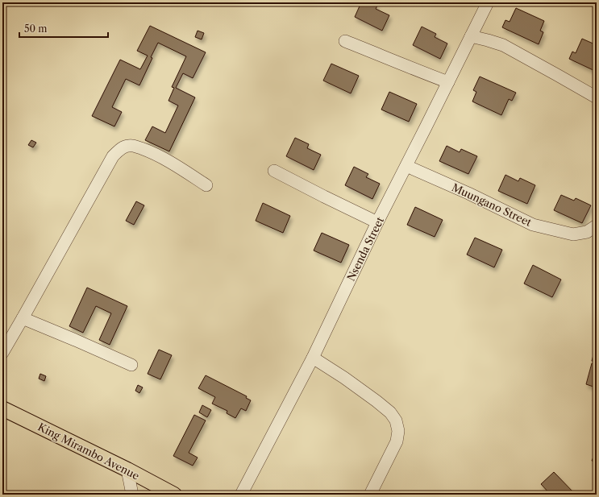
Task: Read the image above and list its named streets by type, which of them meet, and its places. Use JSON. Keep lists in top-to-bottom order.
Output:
{
  "streets": {
    "main road": ["King Mirambo Avenue"],
    "street": ["Muungano Street", "Nsenda Street"]
  },
  "crossings": [
    ["Muungano Street", "Nsenda Street"]
  ],
  "scale_bar": "50 m"
}
